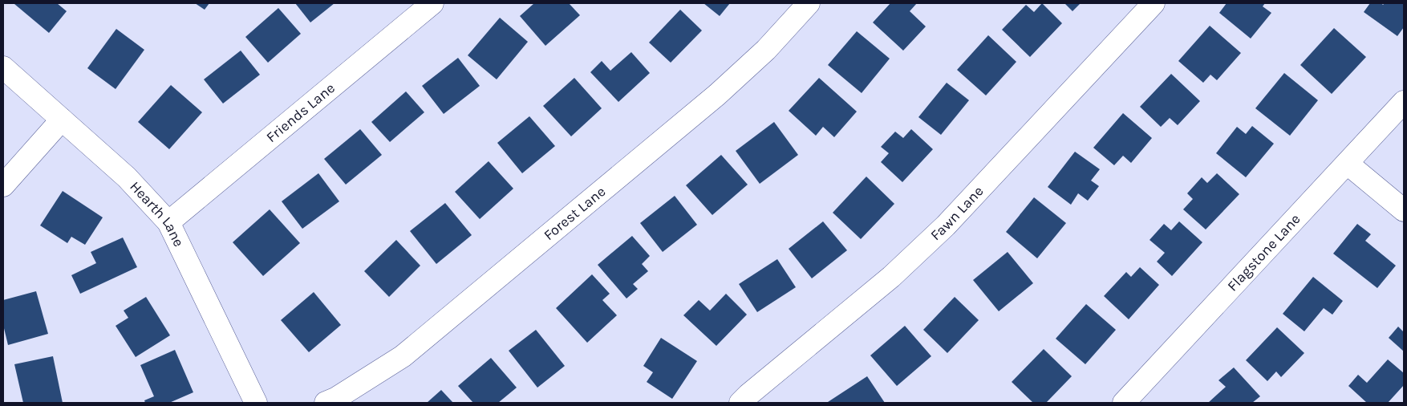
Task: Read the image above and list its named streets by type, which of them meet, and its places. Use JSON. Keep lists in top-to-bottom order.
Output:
{
  "streets": {
    "street": [
      "Friends Lane",
      "Forest Lane",
      "Fawn Lane",
      "Hearth Lane",
      "Flagstone Lane"
    ]
  },
  "crossings": [
    ["Friends Lane", "Hearth Lane"]
  ]
}
